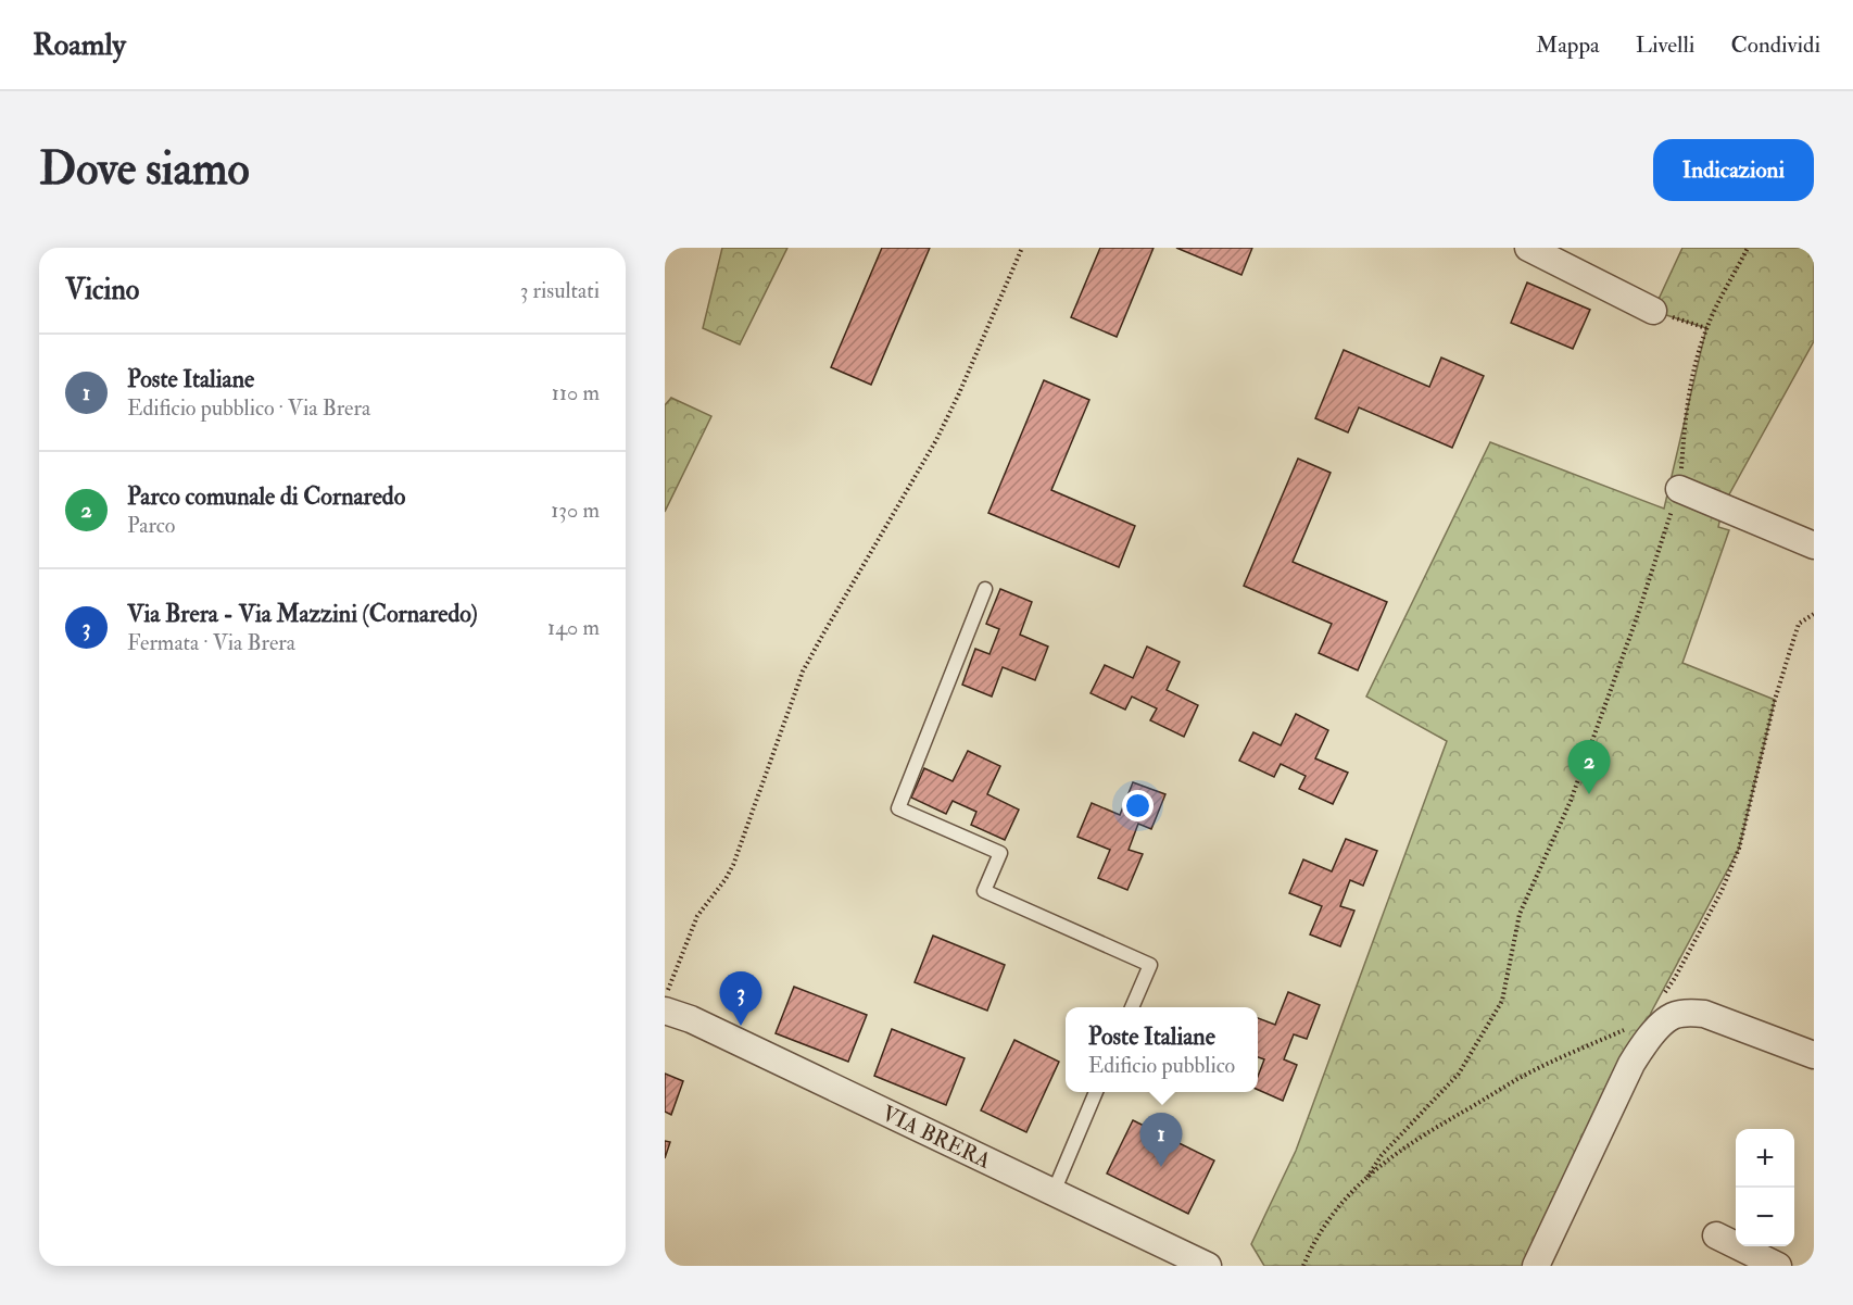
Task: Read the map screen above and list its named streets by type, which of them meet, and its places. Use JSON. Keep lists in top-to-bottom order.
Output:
{
  "streets": {
    "street": ["VIA BRERA"]
  },
  "page": {
    "header": "Roamly",
    "nav": ["Mappa", "Livelli", "Condividi"],
    "buttons": "Indicazioni",
    "title": "Dove siamo",
    "heading": ["Vicino", "3 risultati"],
    "list": [
      {
        "mark": "1",
        "name": "Poste Italiane",
        "note": "Edificio pubblico · Via Brera",
        "value": "110 m"
      },
      {
        "mark": "2",
        "name": "Parco comunale di Cornaredo",
        "note": "Parco",
        "value": "130 m"
      },
      {
        "mark": "3",
        "name": "Via Brera - Via Mazzini (Cornaredo)",
        "note": "Fermata · Via Brera",
        "value": "140 m"
      }
    ],
    "pins": ["2", "3", "1"],
    "popup": ["Poste Italiane", "Edificio pubblico"],
    "map_buttons": ["+", "−"]
  }
}
